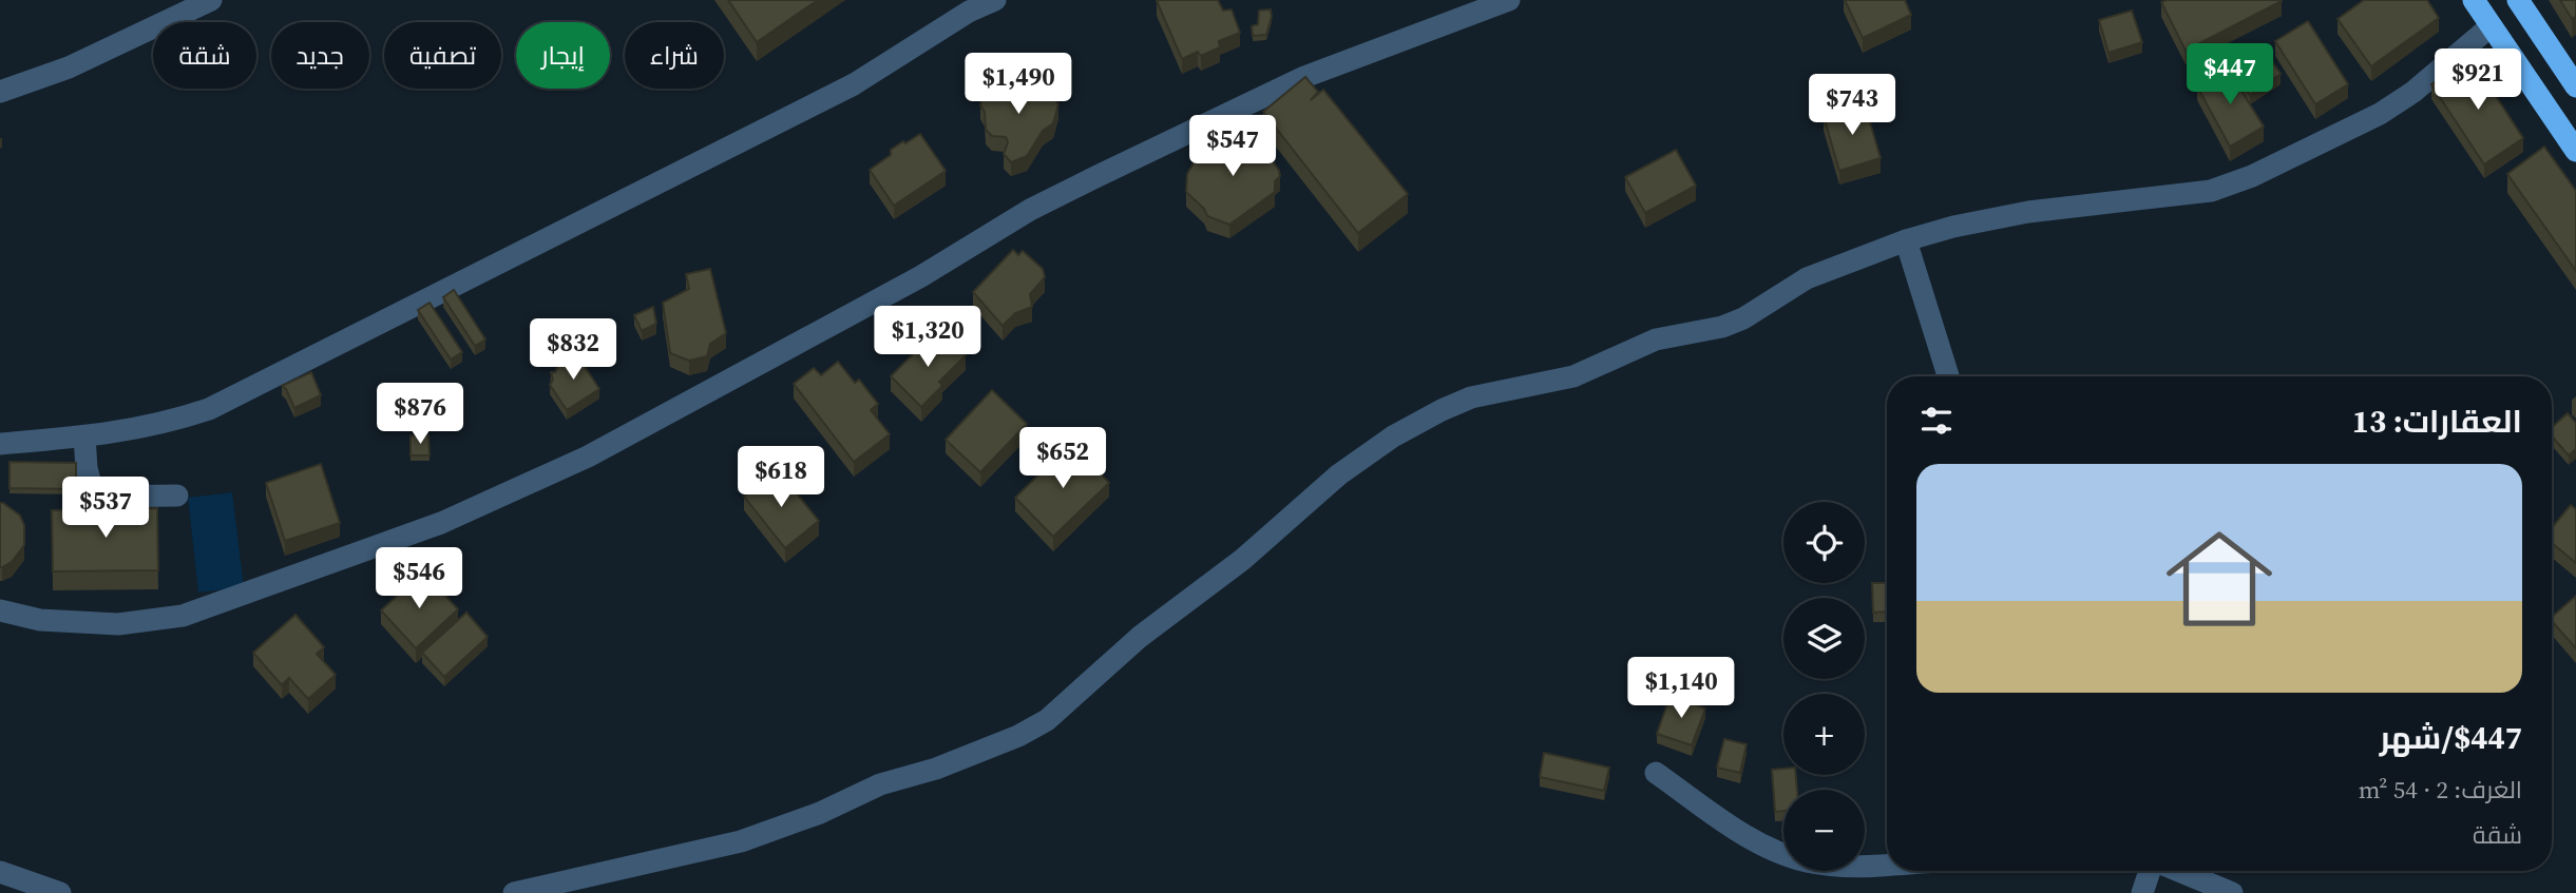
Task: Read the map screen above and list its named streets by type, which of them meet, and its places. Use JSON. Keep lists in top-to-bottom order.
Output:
{
  "page": {
    "chip": [
      "شراء",
      "إيجار",
      "تصفية",
      "جديد",
      "شقة"
    ],
    "price": [
      "$447",
      "$921",
      "$1,490",
      "$743",
      "$547",
      "$1,320",
      "$832",
      "$876",
      "$652",
      "$618",
      "$537",
      "$546",
      "$1,140"
    ],
    "heading": "العقارات: 13",
    "list": [
      {
        "name": "$447/شهر",
        "note": "الغرف: 2 · 54 m² · شقة"
      }
    ],
    "map_buttons": ["+", "−"]
  }
}
